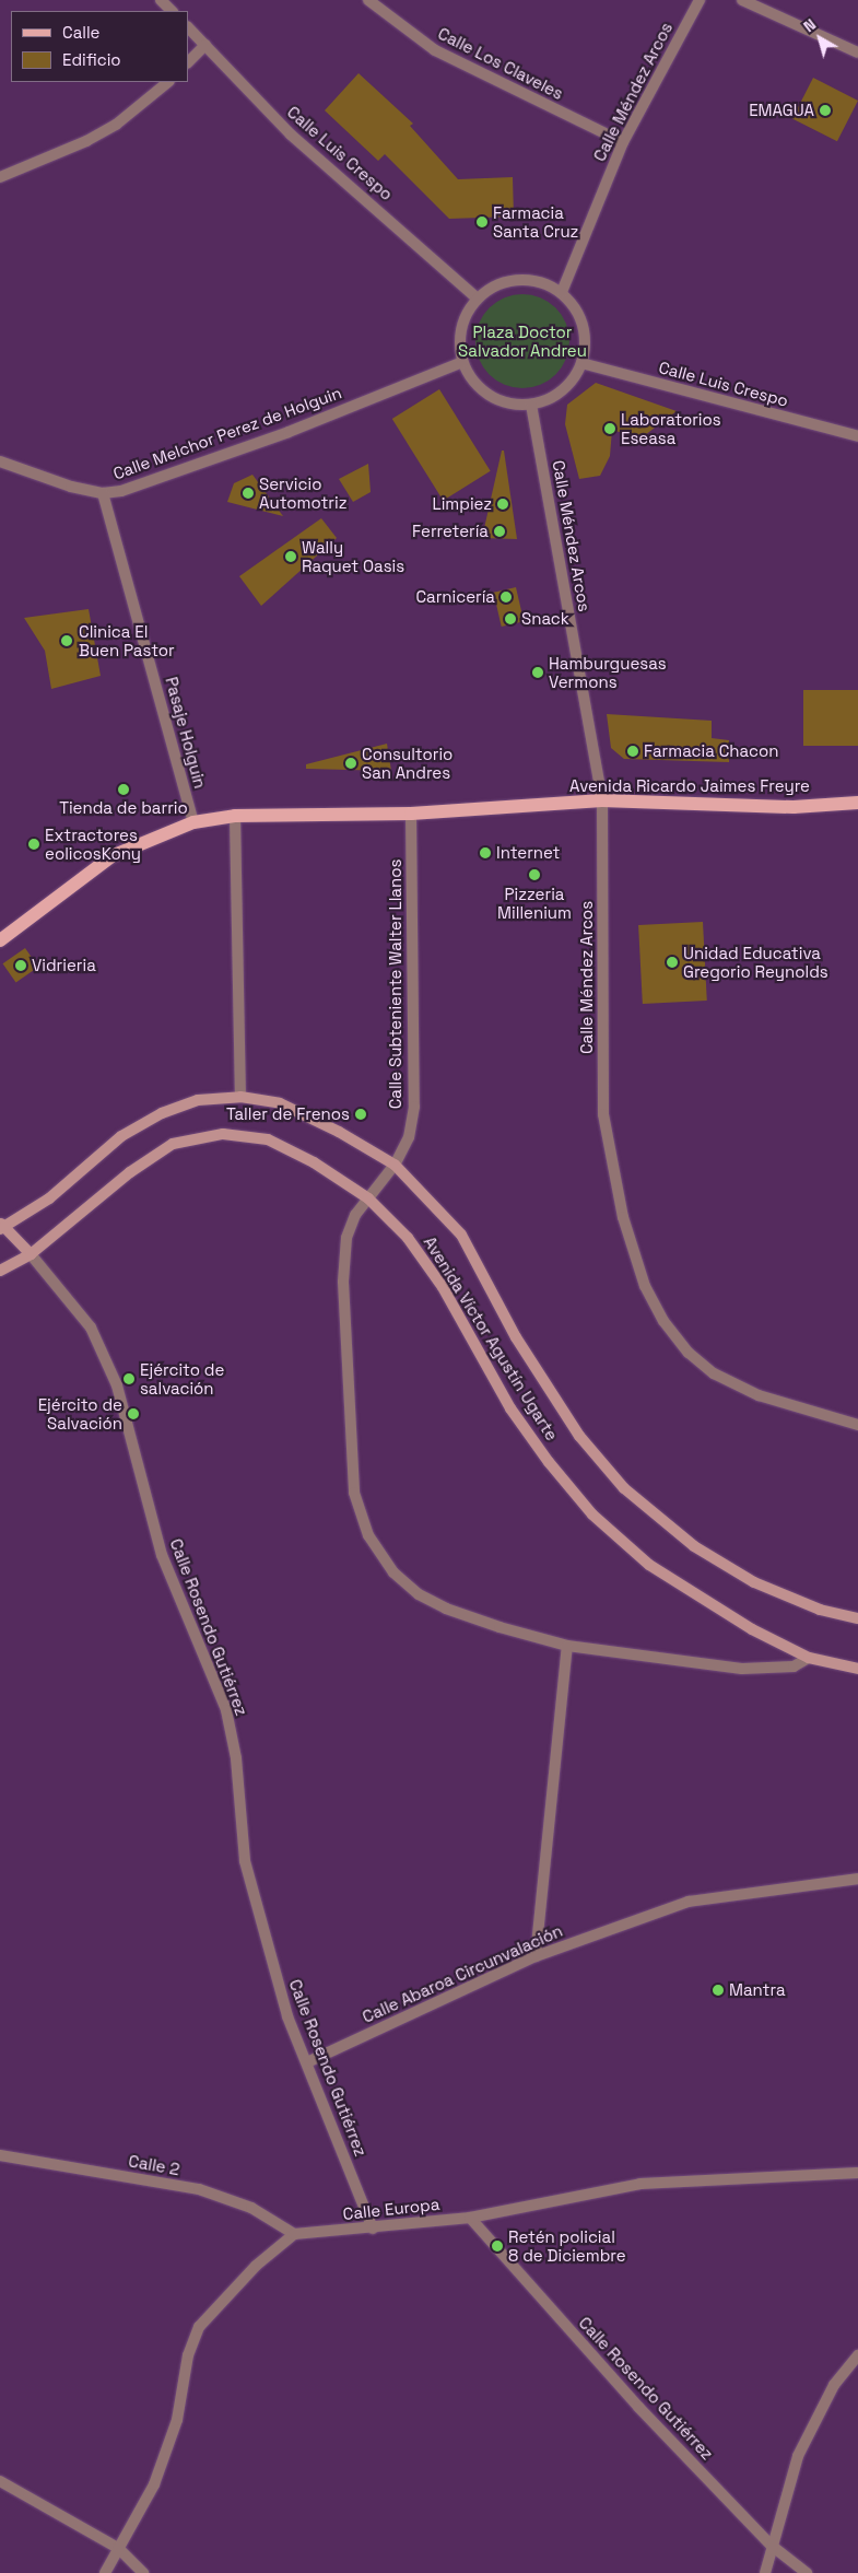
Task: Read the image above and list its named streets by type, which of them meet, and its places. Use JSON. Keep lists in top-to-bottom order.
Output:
{
  "streets": {
    "main road": ["Avenida Ricardo Jaimes Freyre"],
    "street": [
      "Calle Los Claveles",
      "Calle Méndez Arcos",
      "Calle Luis Crespo",
      "Calle Melchor Perez de Holguin",
      "Pasaje Holguin",
      "Calle Subteniente Walter Llanos",
      "Avenida Víctor Agustín Ugarte",
      "Calle Rosendo Gutiérrez",
      "Calle Abaroa Circunvalación",
      "Calle 2",
      "Calle Europa"
    ]
  },
  "crossings": [
    ["Calle Los Claveles", "Calle Méndez Arcos"],
    ["Calle Méndez Arcos", "Calle Luis Crespo"],
    ["Calle Méndez Arcos", "Calle Melchor Perez de Holguin"],
    ["Calle Méndez Arcos", "Avenida Ricardo Jaimes Freyre"],
    ["Calle Luis Crespo", "Calle Melchor Perez de Holguin"],
    ["Calle Melchor Perez de Holguin", "Pasaje Holguin"],
    ["Pasaje Holguin", "Avenida Ricardo Jaimes Freyre"],
    ["Avenida Ricardo Jaimes Freyre", "Calle Subteniente Walter Llanos"],
    ["Calle Subteniente Walter Llanos", "Avenida Víctor Agustín Ugarte"],
    ["Avenida Víctor Agustín Ugarte", "Calle Rosendo Gutiérrez"],
    ["Calle Rosendo Gutiérrez", "Calle Abaroa Circunvalación"],
    ["Calle Rosendo Gutiérrez", "Calle Europa"],
    ["Calle 2", "Calle Europa"]
  ],
  "parks": ["Plaza Doctor Salvador Andreu"],
  "places": [
    "EMAGUA",
    "Farmacia Santa Cruz",
    "Laboratorios Eseasa",
    "Servicio Automotriz",
    "Limpiez",
    "Ferretería",
    "Wally Raquet Oasis",
    "Carnicería",
    "Snack",
    "Clinica El Buen Pastor",
    "Hamburguesas Vermons",
    "Farmacia Chacon",
    "Consultorio San Andres",
    "Tienda de barrio",
    "Extractores eolicosKony",
    "Internet",
    "Pizzeria Millenium",
    "Unidad Educativa Gregorio Reynolds",
    "Vidrieria",
    "Taller de Frenos",
    "Ejército de salvación",
    "Ejército de Salvación",
    "Mantra",
    "Retén policial 8 de Diciembre"
  ],
  "legend": ["Calle", "Edificio"],
  "north": "top left"
}
